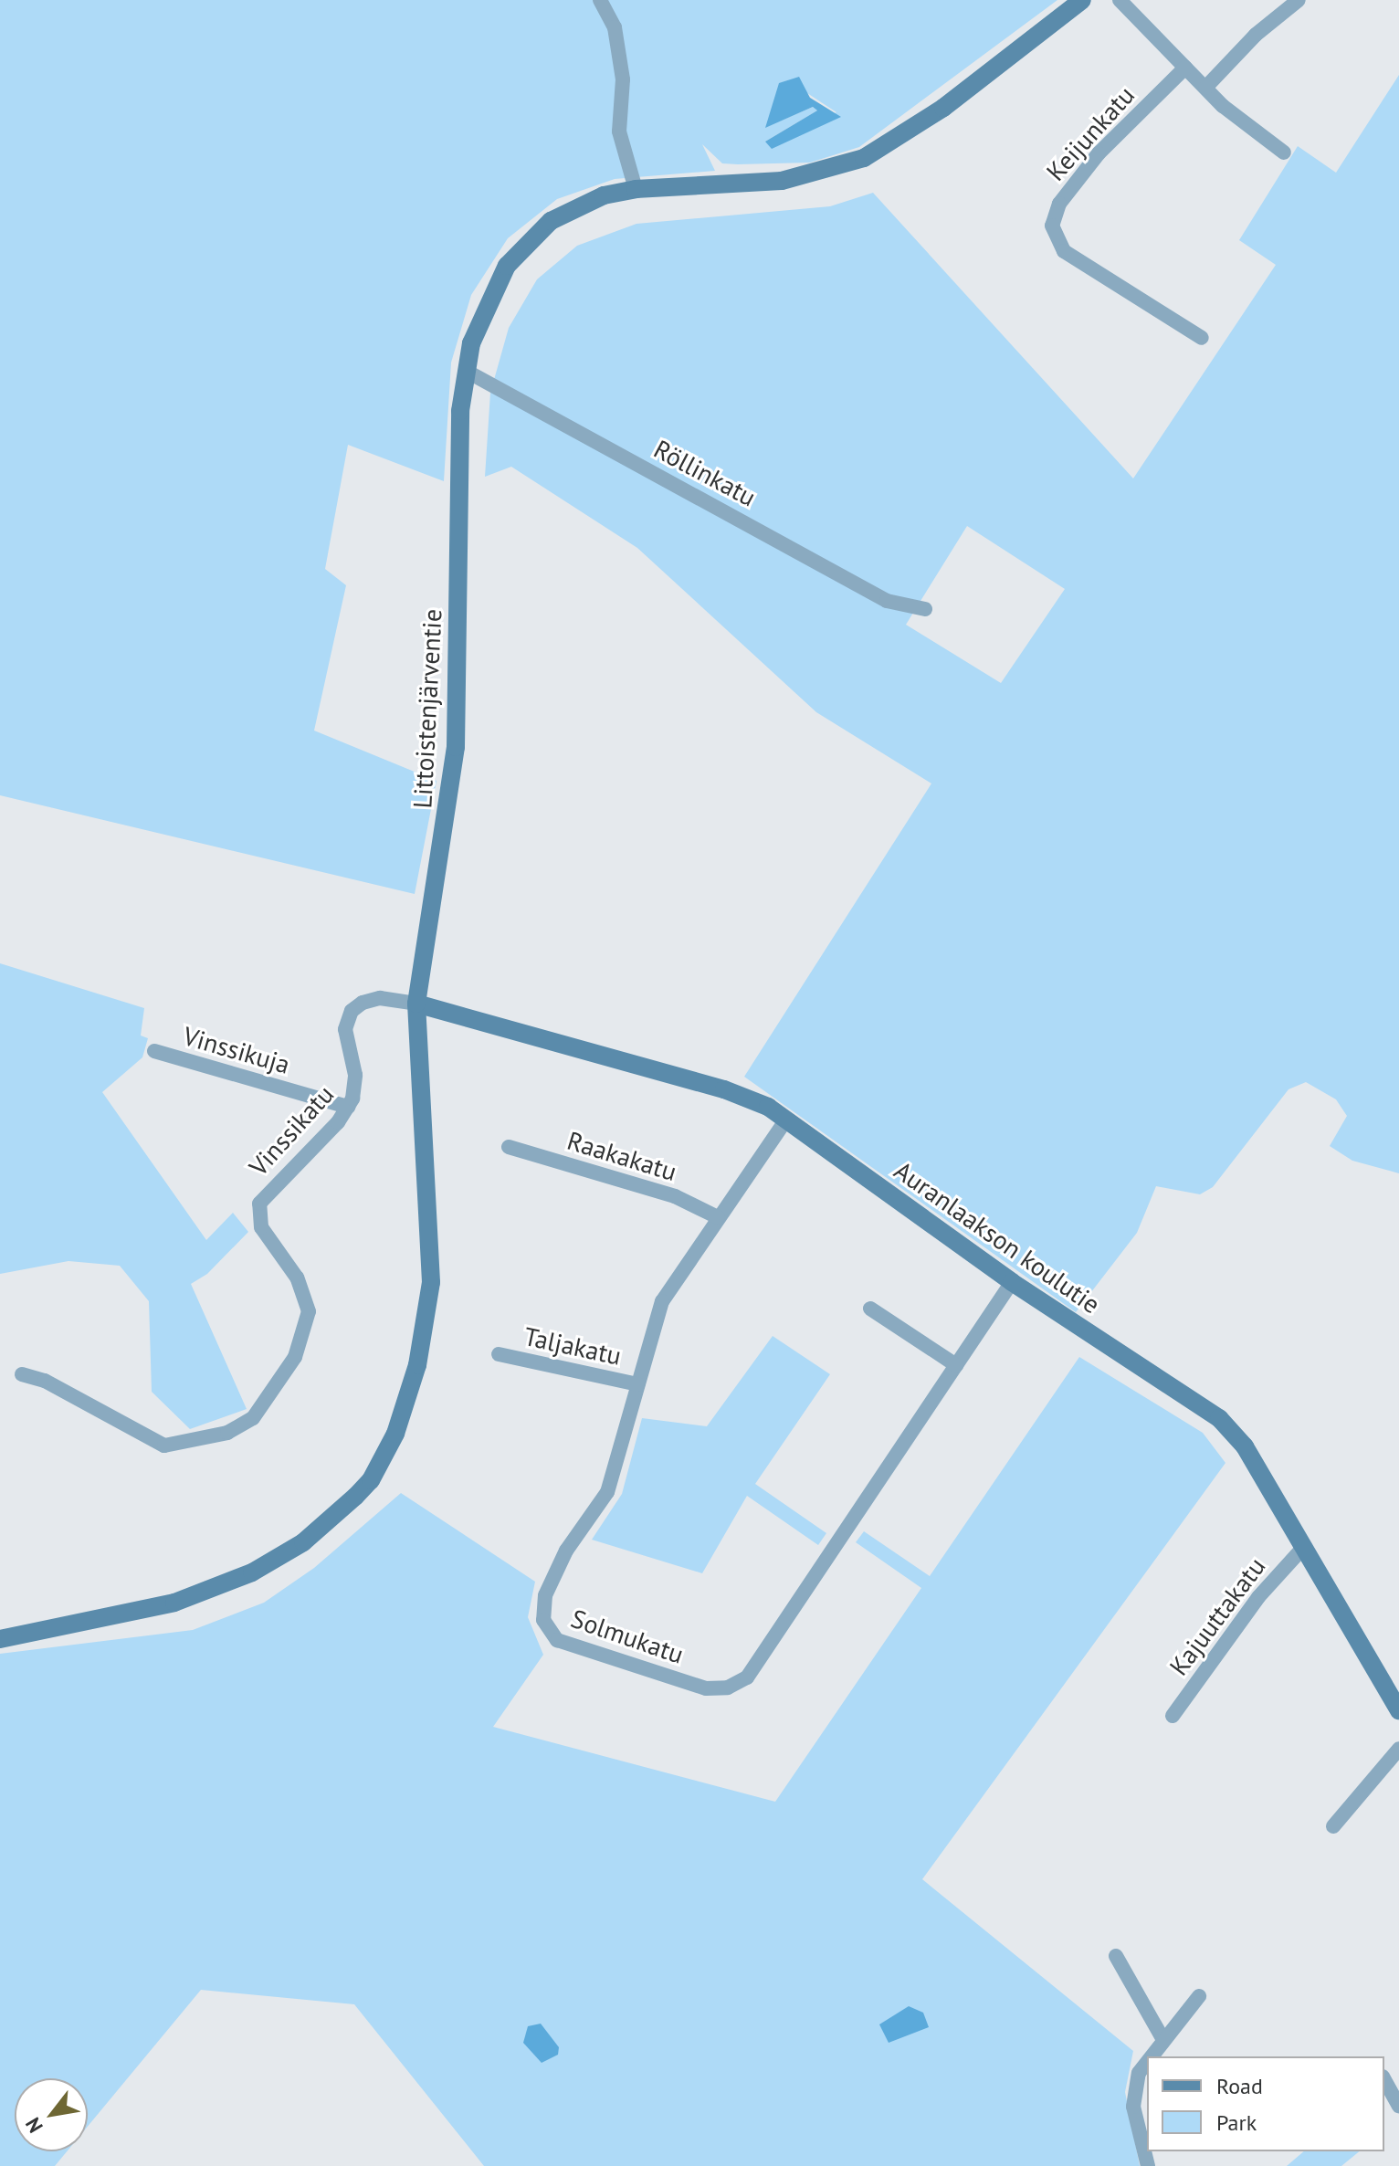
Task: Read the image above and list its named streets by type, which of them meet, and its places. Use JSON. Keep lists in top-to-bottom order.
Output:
{
  "streets": {
    "street": [
      "Keijunkatu",
      "Röllinkatu",
      "Littoistenjärventie",
      "Vinssikuja",
      "Vinssikatu",
      "Raakakatu",
      "Auranlaakson koulutie",
      "Taljakatu",
      "Kajuuttakatu",
      "Solmukatu"
    ]
  },
  "crossings": [
    ["Röllinkatu", "Littoistenjärventie"],
    ["Littoistenjärventie", "Vinssikatu"],
    ["Littoistenjärventie", "Auranlaakson koulutie"],
    ["Vinssikuja", "Vinssikatu"],
    ["Vinssikatu", "Auranlaakson koulutie"],
    ["Raakakatu", "Solmukatu"],
    ["Auranlaakson koulutie", "Kajuuttakatu"],
    ["Auranlaakson koulutie", "Solmukatu"],
    ["Taljakatu", "Solmukatu"]
  ],
  "legend": ["Road", "Park"],
  "north": "bottom left"
}
